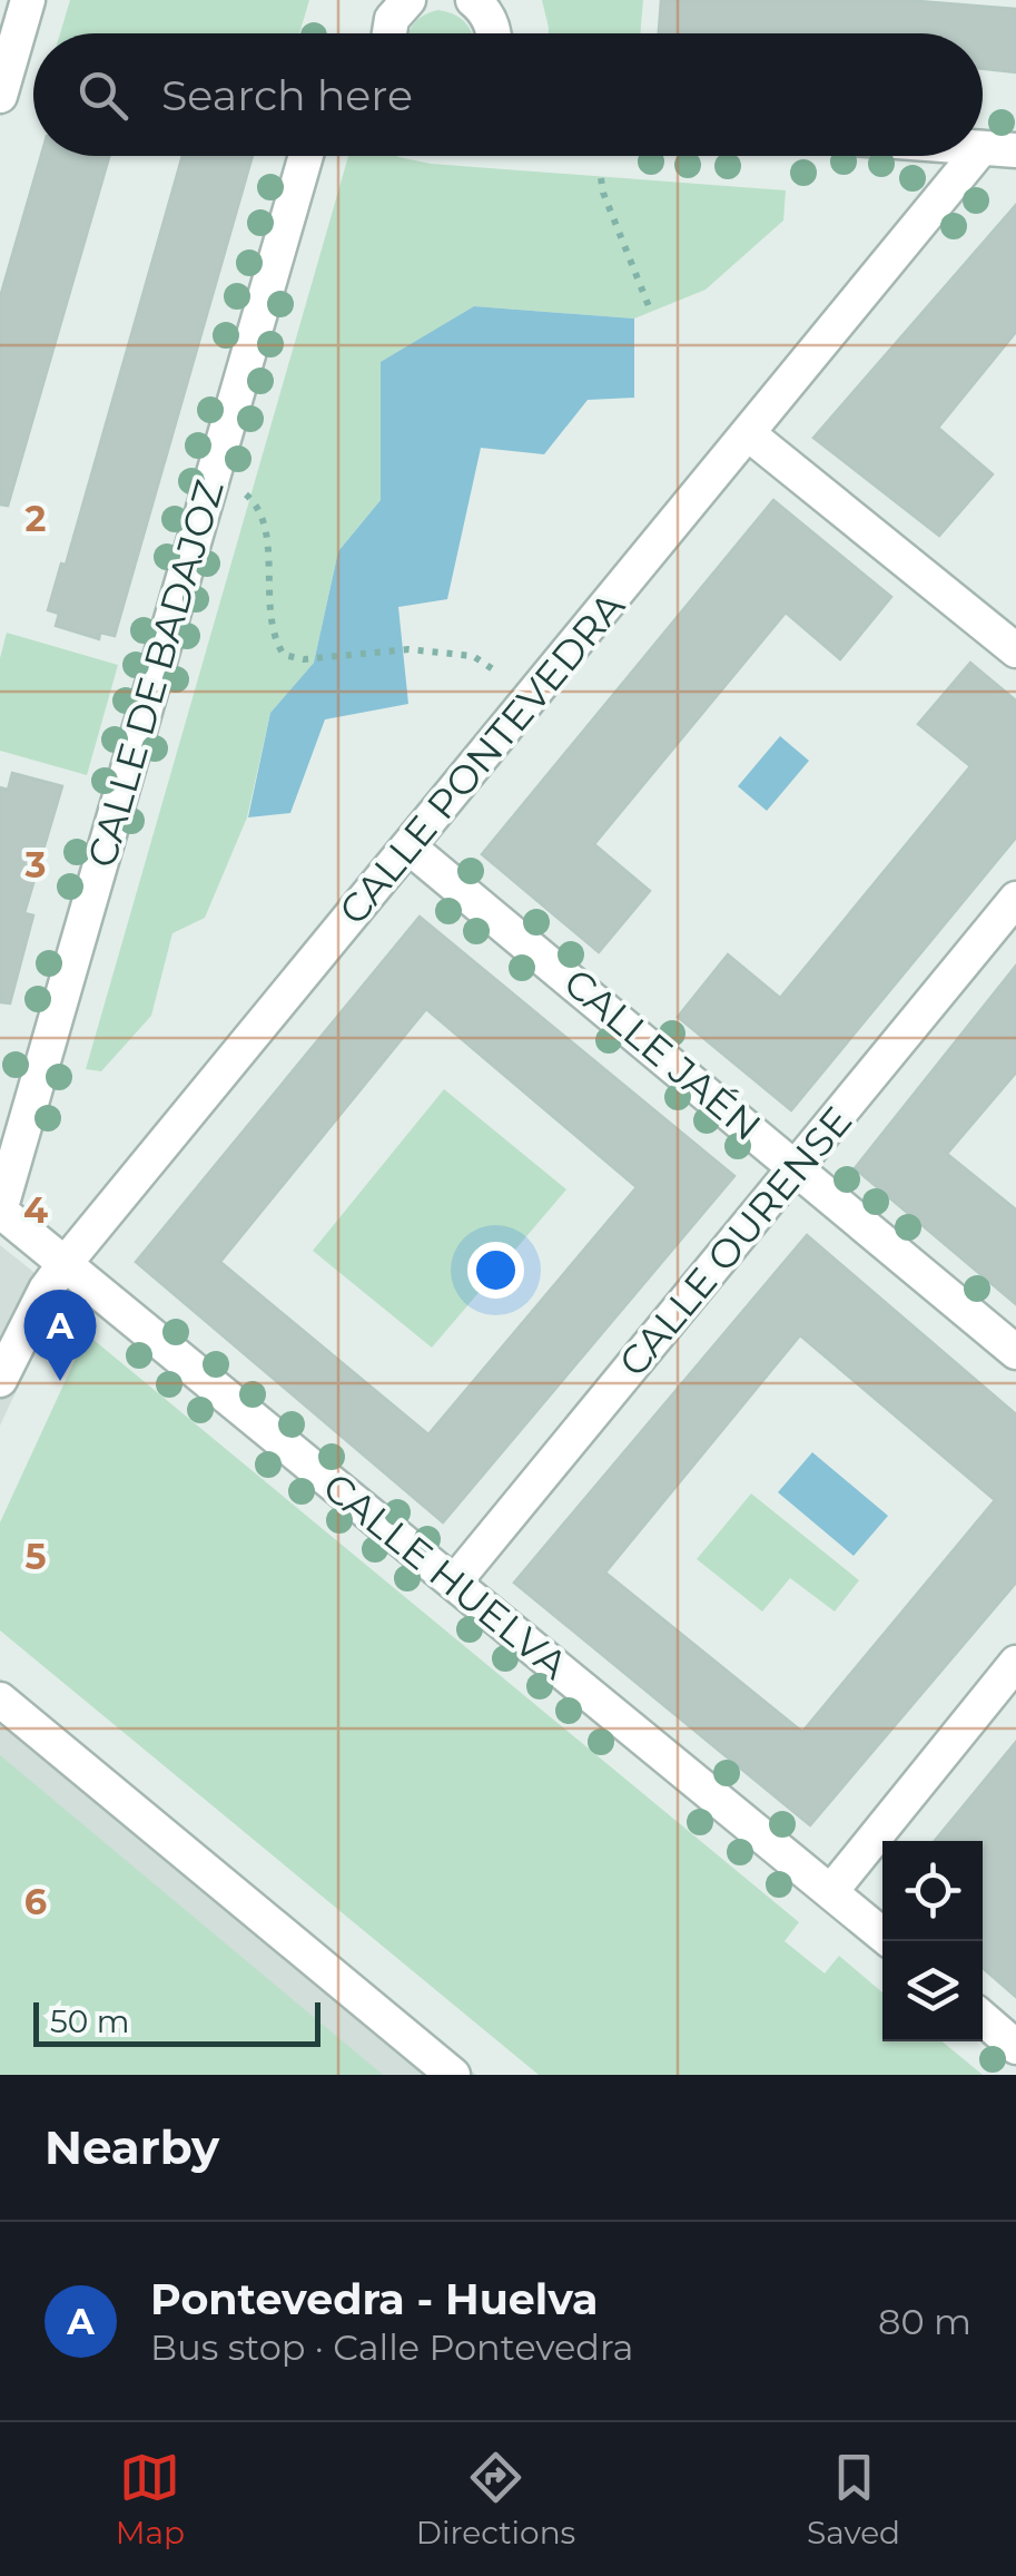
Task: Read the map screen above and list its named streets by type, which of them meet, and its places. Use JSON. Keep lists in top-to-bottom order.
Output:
{
  "streets": {
    "street": [
      "CALLE DE BADAJOZ",
      "CALLE PONTEVEDRA",
      "CALLE JAÉN",
      "CALLE OURENSE",
      "CALLE HUELVA"
    ]
  },
  "crossings": [
    ["CALLE DE BADAJOZ", "CALLE HUELVA"],
    ["CALLE PONTEVEDRA", "CALLE JAÉN"],
    ["CALLE PONTEVEDRA", "CALLE HUELVA"],
    ["CALLE JAÉN", "CALLE OURENSE"],
    ["CALLE OURENSE", "CALLE HUELVA"]
  ],
  "scale_bar": "50 m",
  "page": {
    "search": "Search here",
    "pins": "A",
    "scale": "50 m",
    "heading": "Nearby",
    "list": [
      {
        "mark": "A",
        "name": "Pontevedra - Huelva",
        "note": "Bus stop · Calle Pontevedra",
        "value": "80 m"
      }
    ],
    "nav": ["Map", "Directions", "Saved"]
  },
  "grid": {
    "rows": [
      "2",
      "3",
      "4",
      "5",
      "6"
    ]
  }
}
